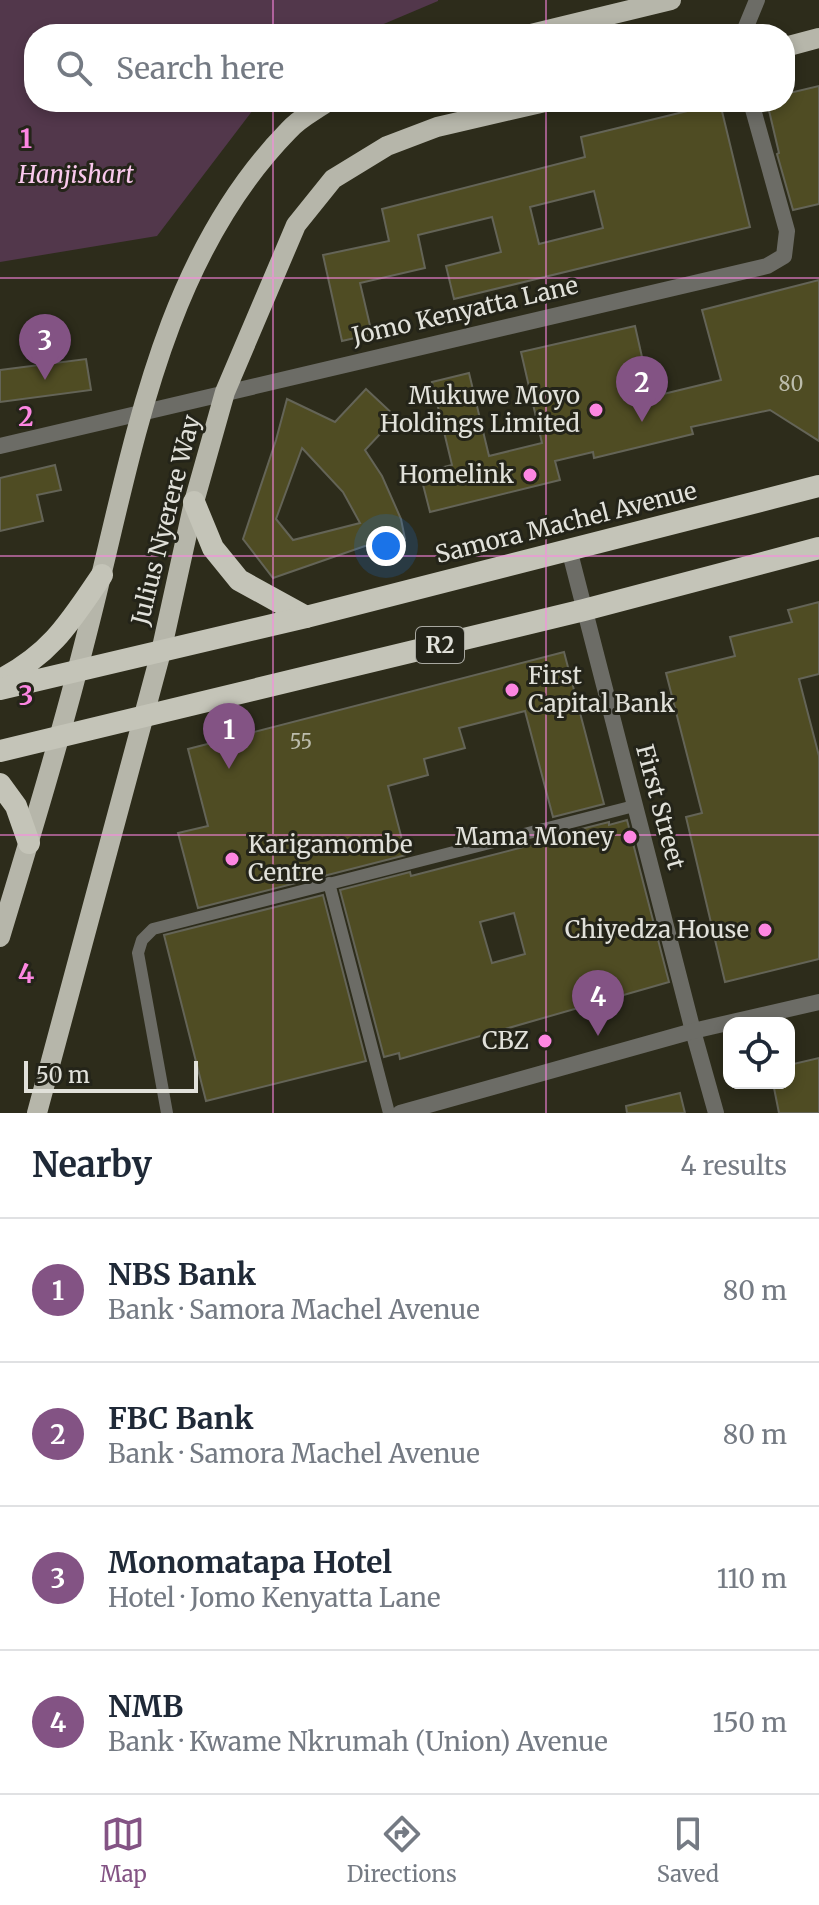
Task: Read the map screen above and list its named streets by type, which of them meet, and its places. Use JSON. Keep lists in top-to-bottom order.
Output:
{
  "streets": {
    "highway": ["Samora Machel Avenue", "R2"],
    "main road": ["Julius Nyerere Way"],
    "street": ["Jomo Kenyatta Lane", "First Street"]
  },
  "crossings": [
    ["Jomo Kenyatta Lane", "Julius Nyerere Way"],
    ["Julius Nyerere Way", "Samora Machel Avenue"],
    ["Julius Nyerere Way", "R2"],
    ["Samora Machel Avenue", "First Street"],
    ["R2", "First Street"]
  ],
  "parks": ["Hanjishart"],
  "places": [
    "Mukuwe Moyo Holdings Limited",
    "Homelink",
    "First Capital Bank",
    "Mama Money",
    "Karigamombe Centre",
    "Chiyedza House",
    "CBZ"
  ],
  "house_numbers": ["80", "55"],
  "scale_bar": "50 m",
  "page": {
    "search": "Search here",
    "pins": [
      "3",
      "2",
      "1",
      "4"
    ],
    "scale": "50 m",
    "heading": ["Nearby", "4 results"],
    "list": [
      {
        "mark": "1",
        "name": "NBS Bank",
        "note": "Bank · Samora Machel Avenue",
        "value": "80 m"
      },
      {
        "mark": "2",
        "name": "FBC Bank",
        "note": "Bank · Samora Machel Avenue",
        "value": "80 m"
      },
      {
        "mark": "3",
        "name": "Monomatapa Hotel",
        "note": "Hotel · Jomo Kenyatta Lane",
        "value": "110 m"
      },
      {
        "mark": "4",
        "name": "NMB",
        "note": "Bank · Kwame Nkrumah (Union) Avenue",
        "value": "150 m"
      }
    ],
    "nav": ["Map", "Directions", "Saved"]
  },
  "grid": {
    "rows": [
      "1",
      "2",
      "3",
      "4"
    ]
  }
}
